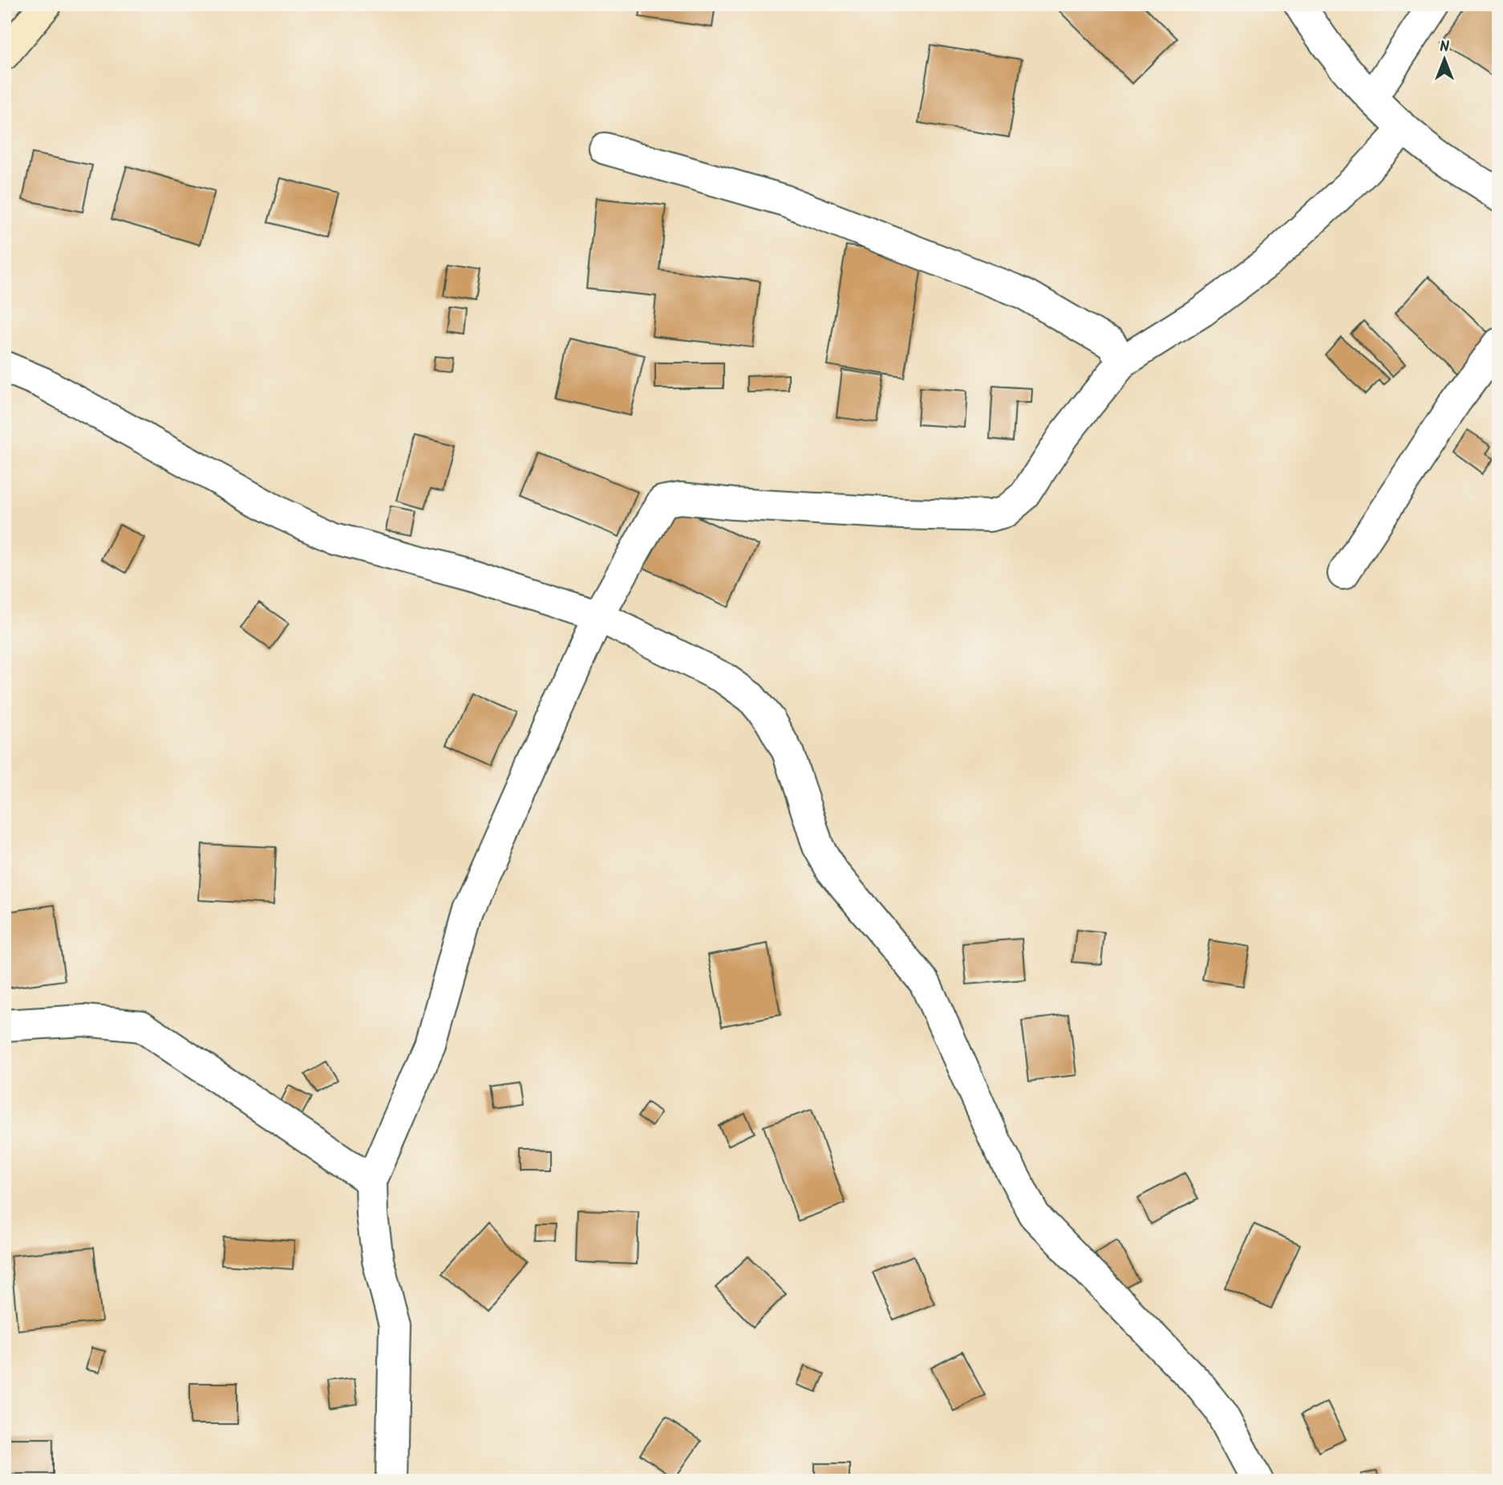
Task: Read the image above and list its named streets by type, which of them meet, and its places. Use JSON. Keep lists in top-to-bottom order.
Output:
{
  "north": "top"
}
